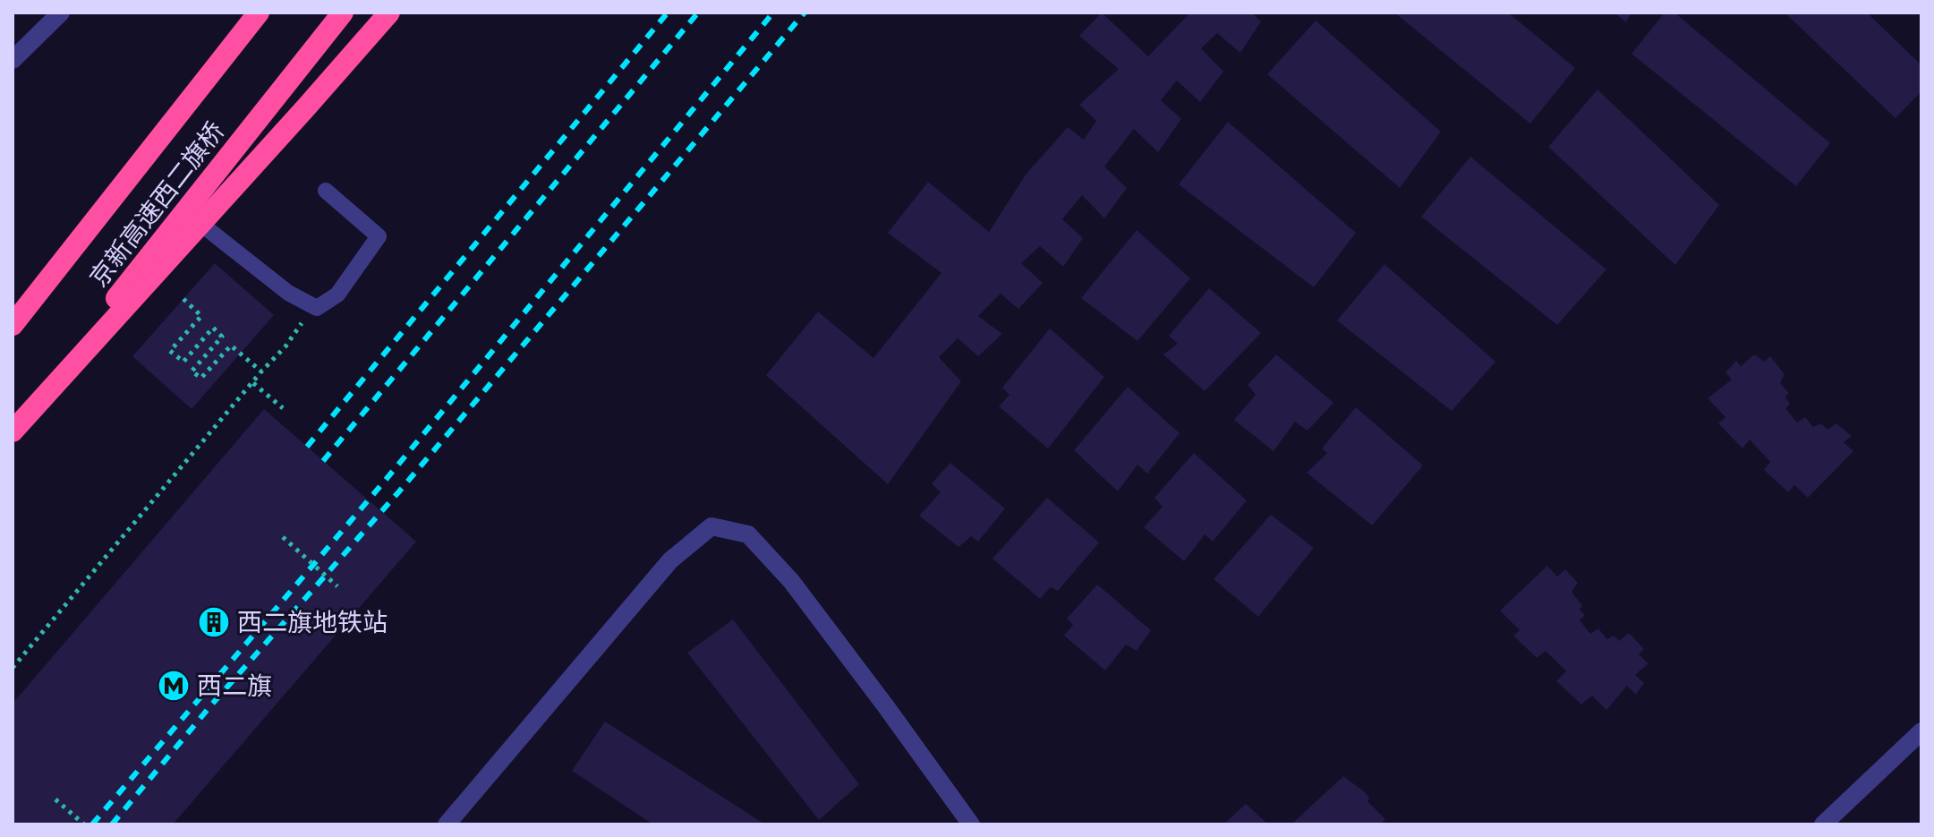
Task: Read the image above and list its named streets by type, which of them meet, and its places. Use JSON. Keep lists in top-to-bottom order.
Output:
{
  "streets": {
    "highway": ["京新高速西二旗桥"]
  },
  "places": {
    "building": ["西二旗地铁站"],
    "metro station": ["西二旗"]
  }
}
